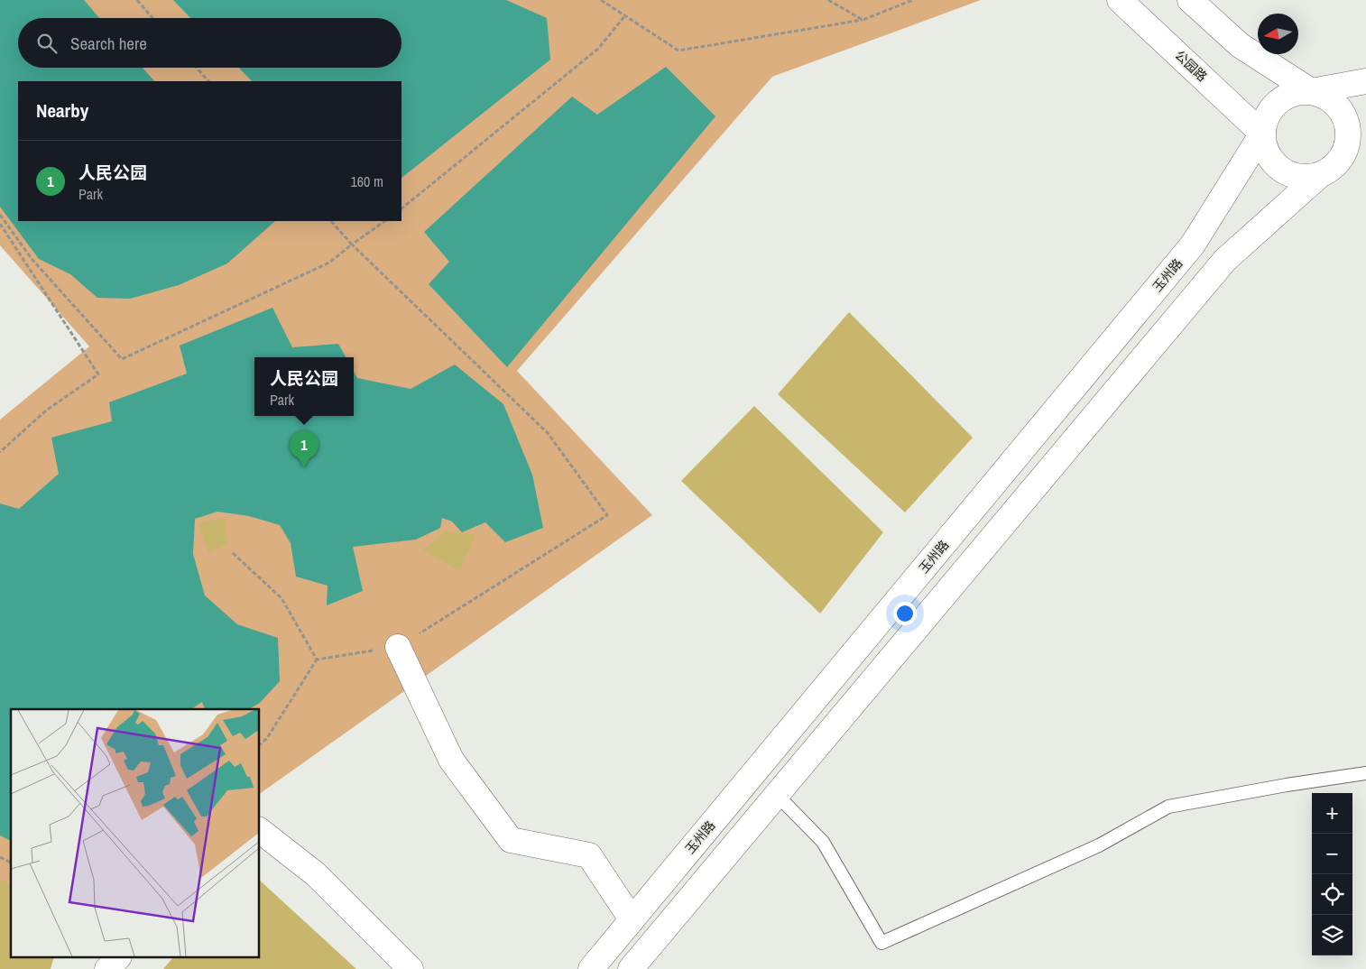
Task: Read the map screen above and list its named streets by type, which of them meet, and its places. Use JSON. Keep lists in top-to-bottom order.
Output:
{
  "streets": {
    "main road": ["公园路", "玉州路"]
  },
  "crossings": [
    ["公园路", "玉州路"]
  ],
  "north": "left",
  "page": {
    "search": "Search here",
    "heading": "Nearby",
    "list": [
      {
        "mark": "1",
        "name": "人民公园",
        "note": "Park",
        "value": "160 m"
      }
    ],
    "popup": ["人民公园", "Park"],
    "pins": "1",
    "map_buttons": ["+", "−"]
  }
}
